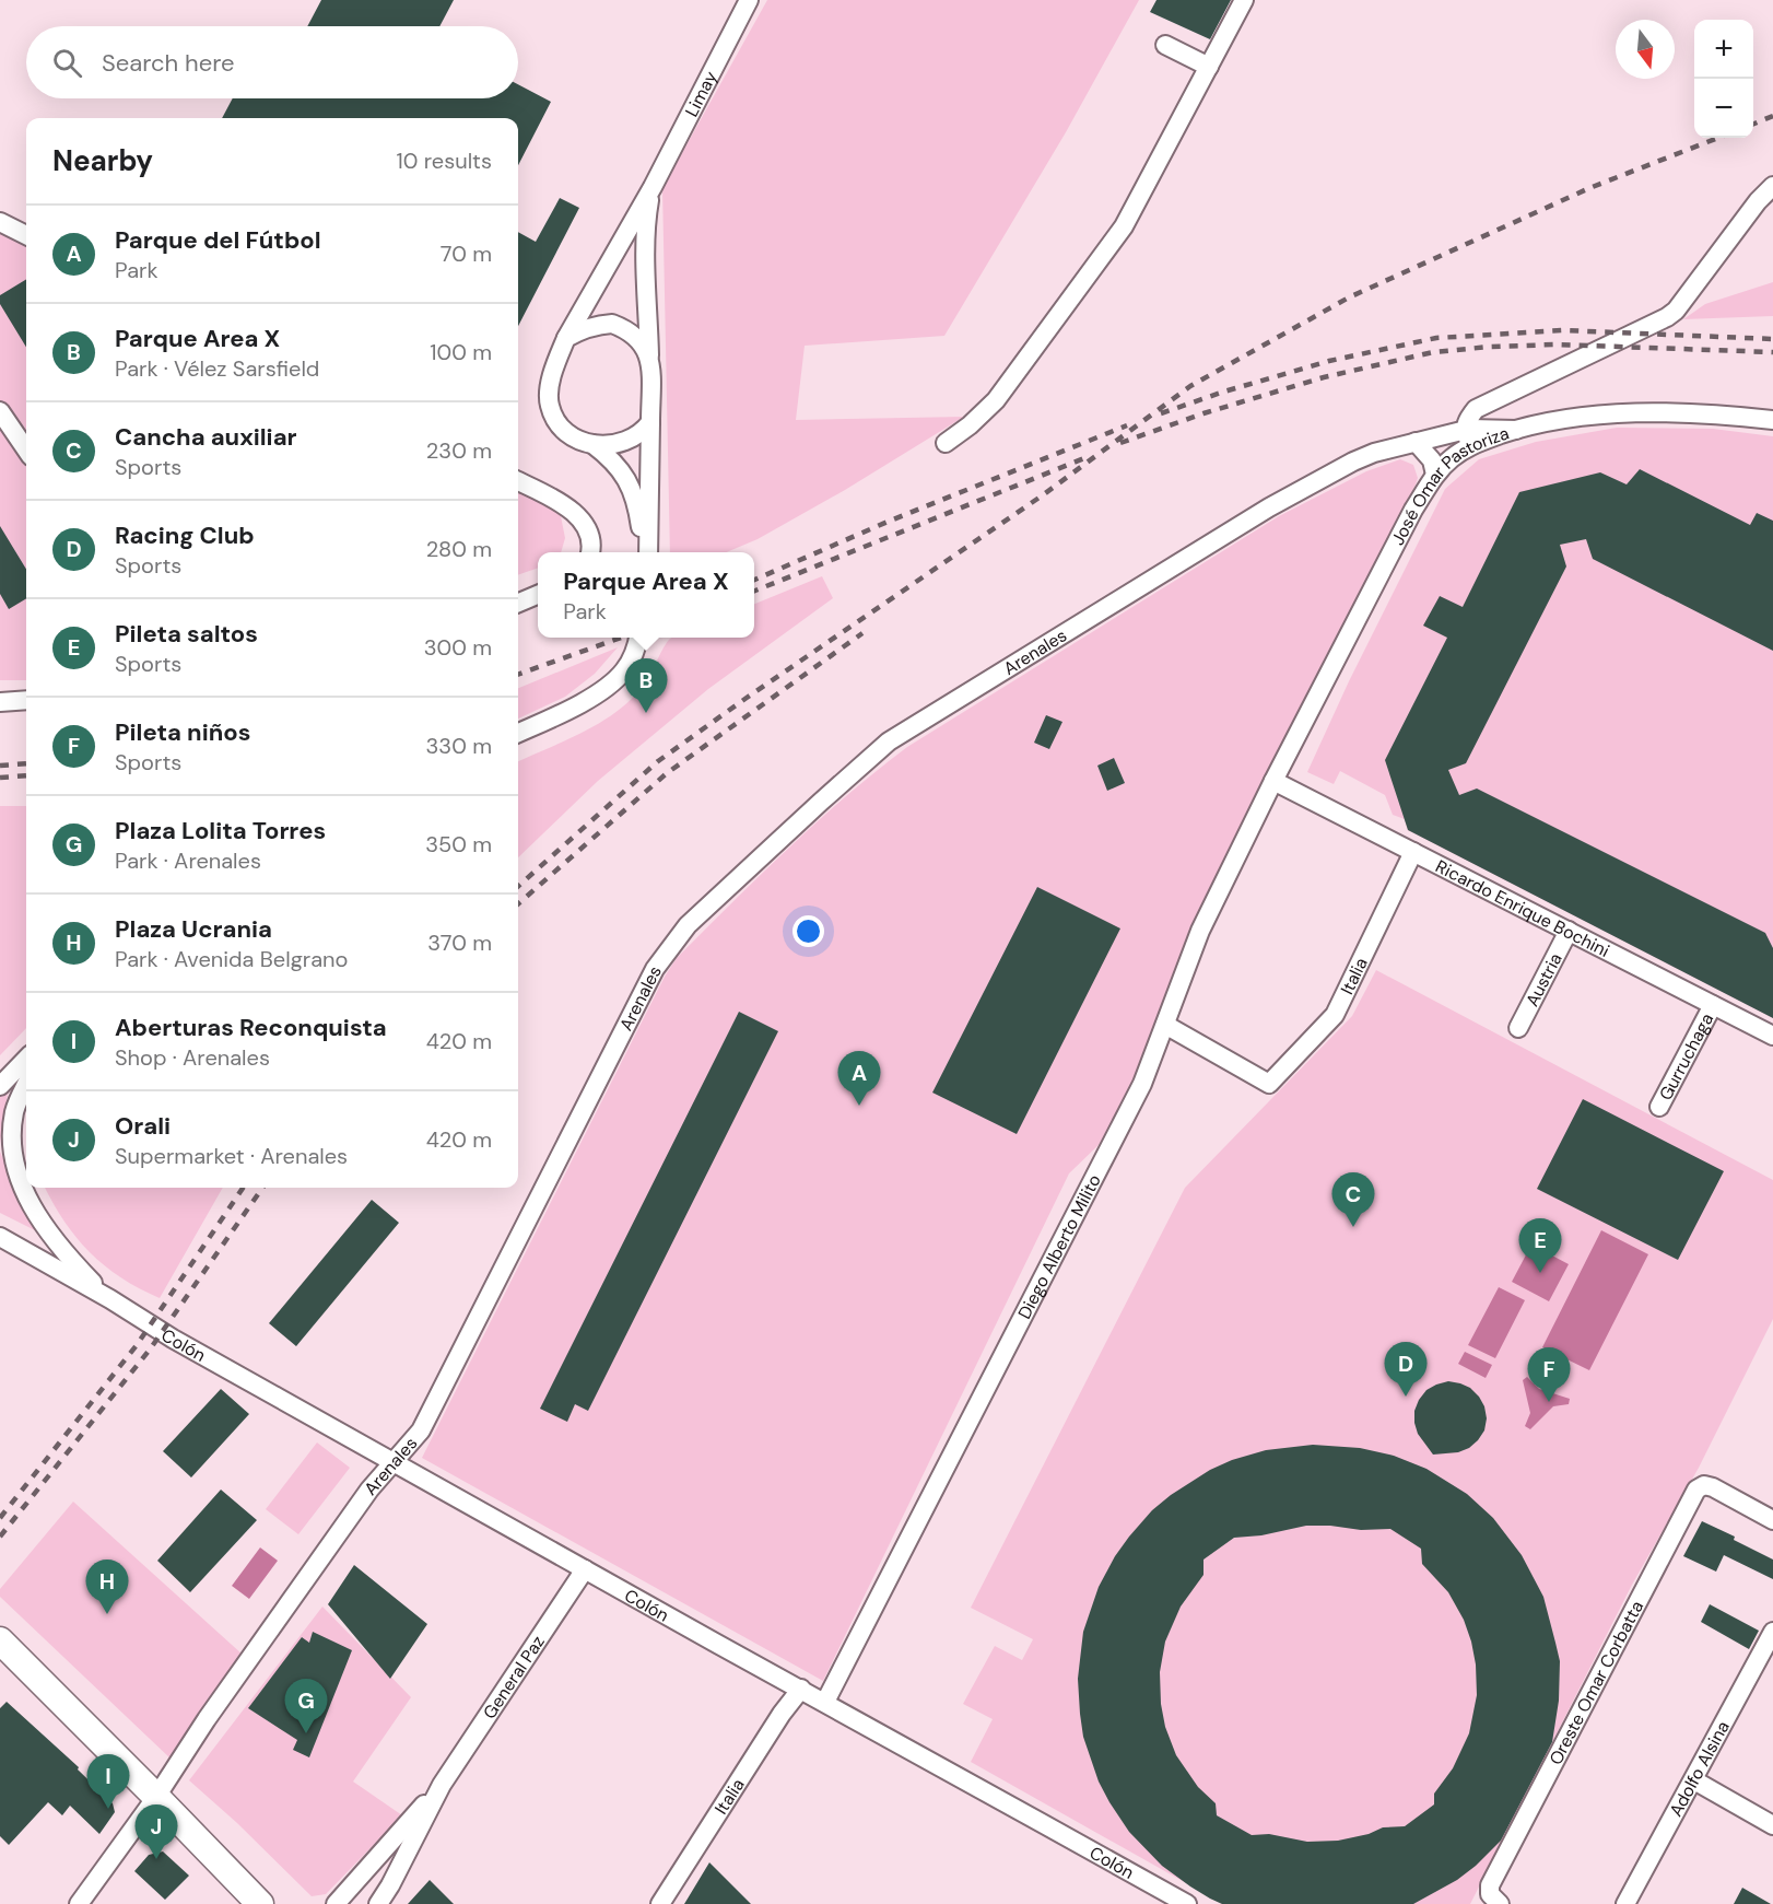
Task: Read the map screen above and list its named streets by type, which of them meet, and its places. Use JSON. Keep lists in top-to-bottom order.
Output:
{
  "streets": {
    "street": [
      "Limay",
      "José Omar Pastoriza",
      "Arenales",
      "Ricardo Enrique Bochini",
      "Italia",
      "Austria",
      "Gurruchaga",
      "Diego Alberto Milito",
      "Colón",
      "General Paz",
      "Oreste Omar Corbatta",
      "Adolfo Alsina"
    ]
  },
  "crossings": [
    ["José Omar Pastoriza", "Arenales"],
    ["José Omar Pastoriza", "Ricardo Enrique Bochini"],
    ["José Omar Pastoriza", "Diego Alberto Milito"],
    ["Arenales", "Colón"],
    ["Ricardo Enrique Bochini", "Italia"],
    ["Ricardo Enrique Bochini", "Austria"],
    ["Ricardo Enrique Bochini", "Gurruchaga"],
    ["Ricardo Enrique Bochini", "Diego Alberto Milito"],
    ["Italia", "Diego Alberto Milito"],
    ["Italia", "Colón"],
    ["Diego Alberto Milito", "Colón"],
    ["Colón", "General Paz"]
  ],
  "north": "bottom",
  "page": {
    "map_buttons": ["+", "−"],
    "search": "Search here",
    "heading": ["Nearby", "10 results"],
    "list": [
      {
        "mark": "A",
        "name": "Parque del Fútbol",
        "note": "Park",
        "value": "70 m"
      },
      {
        "mark": "B",
        "name": "Parque Area X",
        "note": "Park · Vélez Sarsfield",
        "value": "100 m"
      },
      {
        "mark": "C",
        "name": "Cancha auxiliar",
        "note": "Sports",
        "value": "230 m"
      },
      {
        "mark": "D",
        "name": "Racing Club",
        "note": "Sports",
        "value": "280 m"
      },
      {
        "mark": "E",
        "name": "Pileta saltos",
        "note": "Sports",
        "value": "300 m"
      },
      {
        "mark": "F",
        "name": "Pileta niños",
        "note": "Sports",
        "value": "330 m"
      },
      {
        "mark": "G",
        "name": "Plaza Lolita Torres",
        "note": "Park · Arenales",
        "value": "350 m"
      },
      {
        "mark": "H",
        "name": "Plaza Ucrania",
        "note": "Park · Avenida Belgrano",
        "value": "370 m"
      },
      {
        "mark": "I",
        "name": "Aberturas Reconquista",
        "note": "Shop · Arenales",
        "value": "420 m"
      },
      {
        "mark": "J",
        "name": "Orali",
        "note": "Supermarket · Arenales",
        "value": "420 m"
      }
    ],
    "popup": ["Parque Area X", "Park"],
    "pins": [
      "B",
      "A",
      "C",
      "E",
      "D",
      "F",
      "H",
      "G",
      "I",
      "J"
    ]
  }
}
